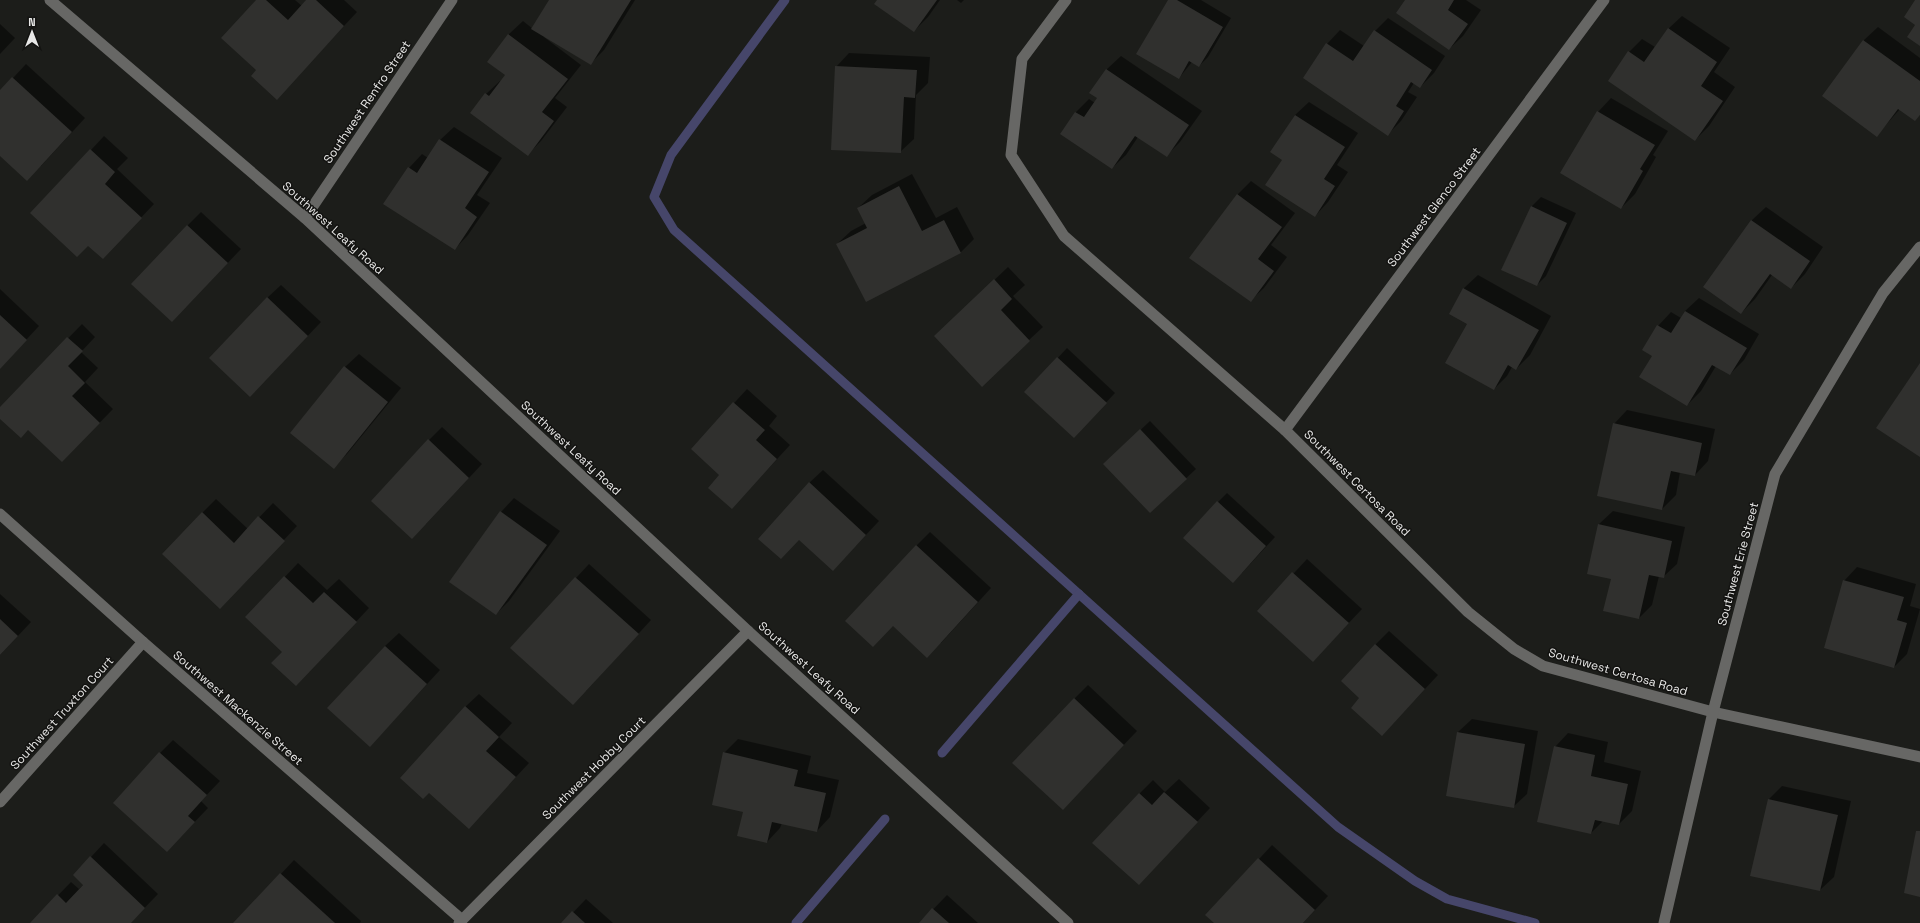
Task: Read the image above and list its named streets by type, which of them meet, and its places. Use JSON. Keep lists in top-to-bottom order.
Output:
{
  "streets": {
    "street": [
      "Southwest Renfro Street",
      "Southwest Glenco Street",
      "Southwest Leafy Road",
      "Southwest Certosa Road",
      "Southwest Erie Street",
      "Southwest Mackenzie Street",
      "Southwest Truxton Court",
      "Southwest Hobby Court"
    ]
  },
  "crossings": [
    ["Southwest Renfro Street", "Southwest Leafy Road"],
    ["Southwest Glenco Street", "Southwest Certosa Road"],
    ["Southwest Leafy Road", "Southwest Hobby Court"],
    ["Southwest Certosa Road", "Southwest Erie Street"],
    ["Southwest Mackenzie Street", "Southwest Truxton Court"],
    ["Southwest Mackenzie Street", "Southwest Hobby Court"]
  ],
  "north": "top"
}
